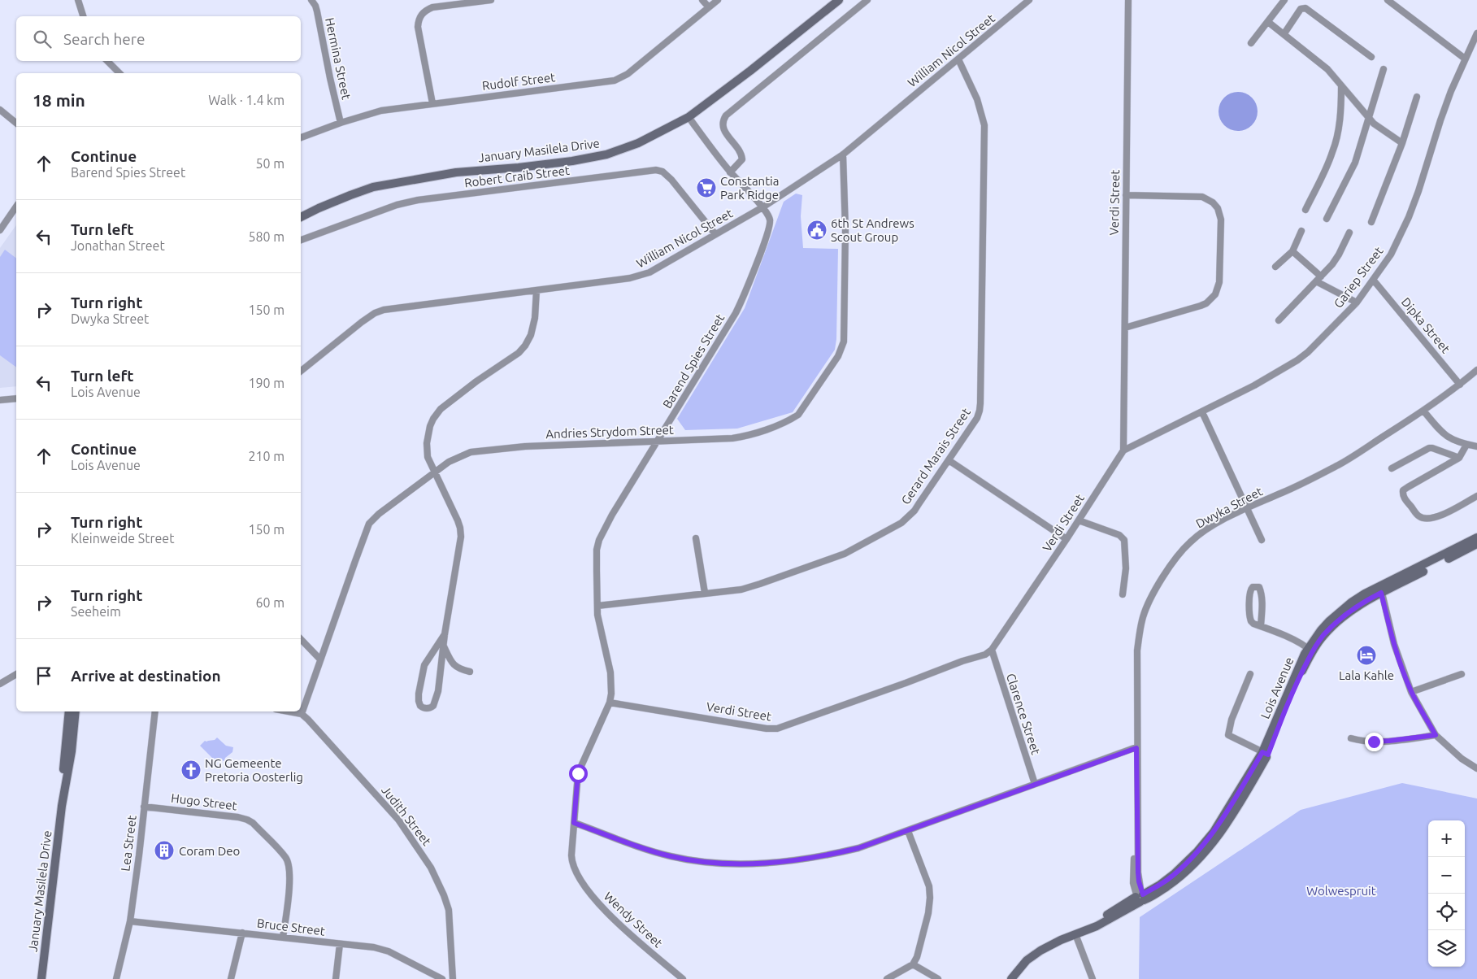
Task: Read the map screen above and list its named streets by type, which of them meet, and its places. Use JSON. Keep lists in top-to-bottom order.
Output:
{
  "streets": {
    "main road": ["January Masilela Drive", "Lois Avenue"],
    "street": [
      "William Nicol Street",
      "Hermina Street",
      "Rudolf Street",
      "Robert Craib Street",
      "Verdi Street",
      "Gariep Street",
      "Dipka Street",
      "Barend Spies Street",
      "Andries Strydom Street",
      "Gerard Marais Street",
      "Dwyka Street",
      "Clarence Street",
      "Hugo Street",
      "Judith Street",
      "Lea Street",
      "Wendy Street",
      "Bruce Street"
    ]
  },
  "crossings": [
    ["William Nicol Street", "Robert Craib Street"],
    ["William Nicol Street", "Barend Spies Street"],
    ["William Nicol Street", "Andries Strydom Street"],
    ["William Nicol Street", "Gerard Marais Street"],
    ["Hermina Street", "Rudolf Street"],
    ["Verdi Street", "Gariep Street"],
    ["Verdi Street", "Barend Spies Street"],
    ["Verdi Street", "Clarence Street"],
    ["Gariep Street", "Dipka Street"],
    ["Dipka Street", "Dwyka Street"],
    ["Barend Spies Street", "Andries Strydom Street"],
    ["Barend Spies Street", "Gerard Marais Street"],
    ["Barend Spies Street", "Wendy Street"],
    ["Andries Strydom Street", "Judith Street"],
    ["Dwyka Street", "Lois Avenue"],
    ["Hugo Street", "Lea Street"],
    ["Hugo Street", "Bruce Street"],
    ["Lea Street", "Bruce Street"]
  ],
  "parks": ["Wolwespruit"],
  "places": {
    "supermarket": ["Constantia Park Ridge"],
    "public building": ["6th St Andrews Scout Group"],
    "hotel": ["Lala Kahle"],
    "church": ["NG Gemeente Pretoria Oosterlig"],
    "building": ["Coram Deo"]
  },
  "page": {
    "search": "Search here",
    "heading": ["18 min", "Walk · 1.4 km"],
    "list": [
      ["Continue", "Barend Spies Street", "50 m"],
      ["Turn left", "Jonathan Street", "580 m"],
      ["Turn right", "Dwyka Street", "150 m"],
      ["Turn left", "Lois Avenue", "190 m"],
      ["Continue", "Lois Avenue", "210 m"],
      ["Turn right", "Kleinweide Street", "150 m"],
      ["Turn right", "Seeheim", "60 m"],
      "Arrive at destination"
    ],
    "map_buttons": ["+", "−"]
  }
}
